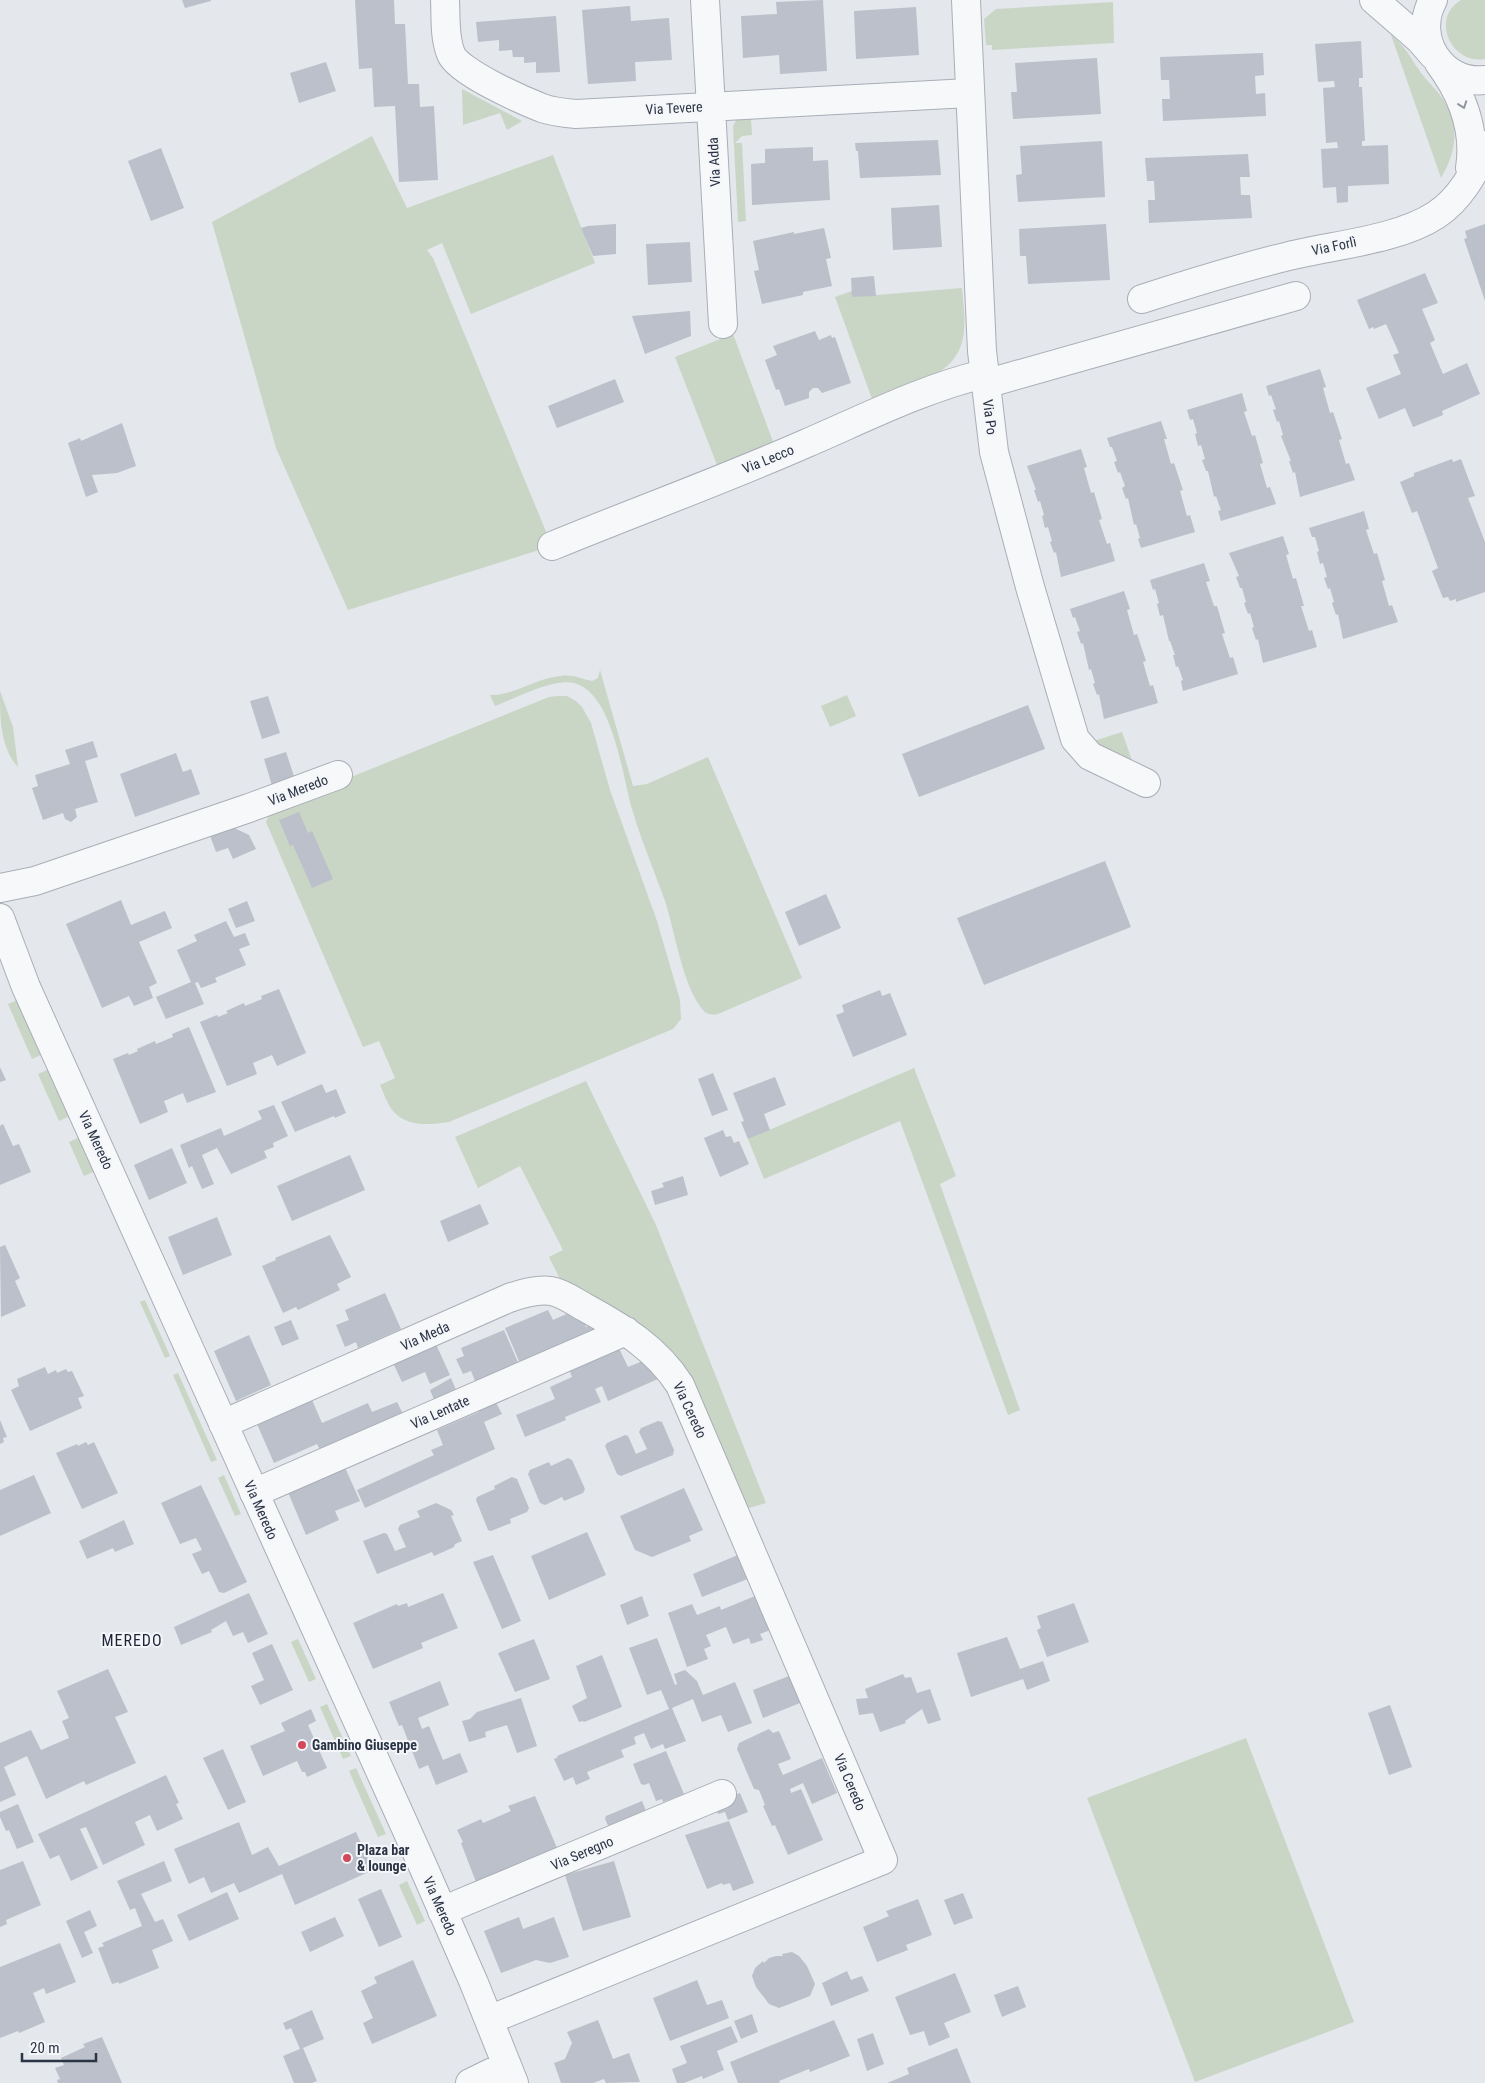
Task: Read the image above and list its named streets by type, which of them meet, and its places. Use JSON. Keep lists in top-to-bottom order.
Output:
{
  "streets": {
    "street": [
      "Via Tevere",
      "Via Adda",
      "Via Forlì",
      "Via Po",
      "Via Lecco",
      "Via Meredo",
      "Via Meda",
      "Via Ceredo",
      "Via Lentate",
      "Via Seregno"
    ]
  },
  "crossings": [
    ["Via Tevere", "Via Adda"],
    ["Via Tevere", "Via Po"],
    ["Via Po", "Via Lecco"],
    ["Via Meredo", "Via Meda"],
    ["Via Meredo", "Via Ceredo"],
    ["Via Meredo", "Via Lentate"],
    ["Via Meredo", "Via Seregno"],
    ["Via Meda", "Via Ceredo"],
    ["Via Meda", "Via Lentate"],
    ["Via Ceredo", "Via Lentate"]
  ],
  "districts": ["MEREDO"],
  "places": ["Gambino Giuseppe", "Plaza bar & lounge"],
  "scale_bar": "20 m"
}
